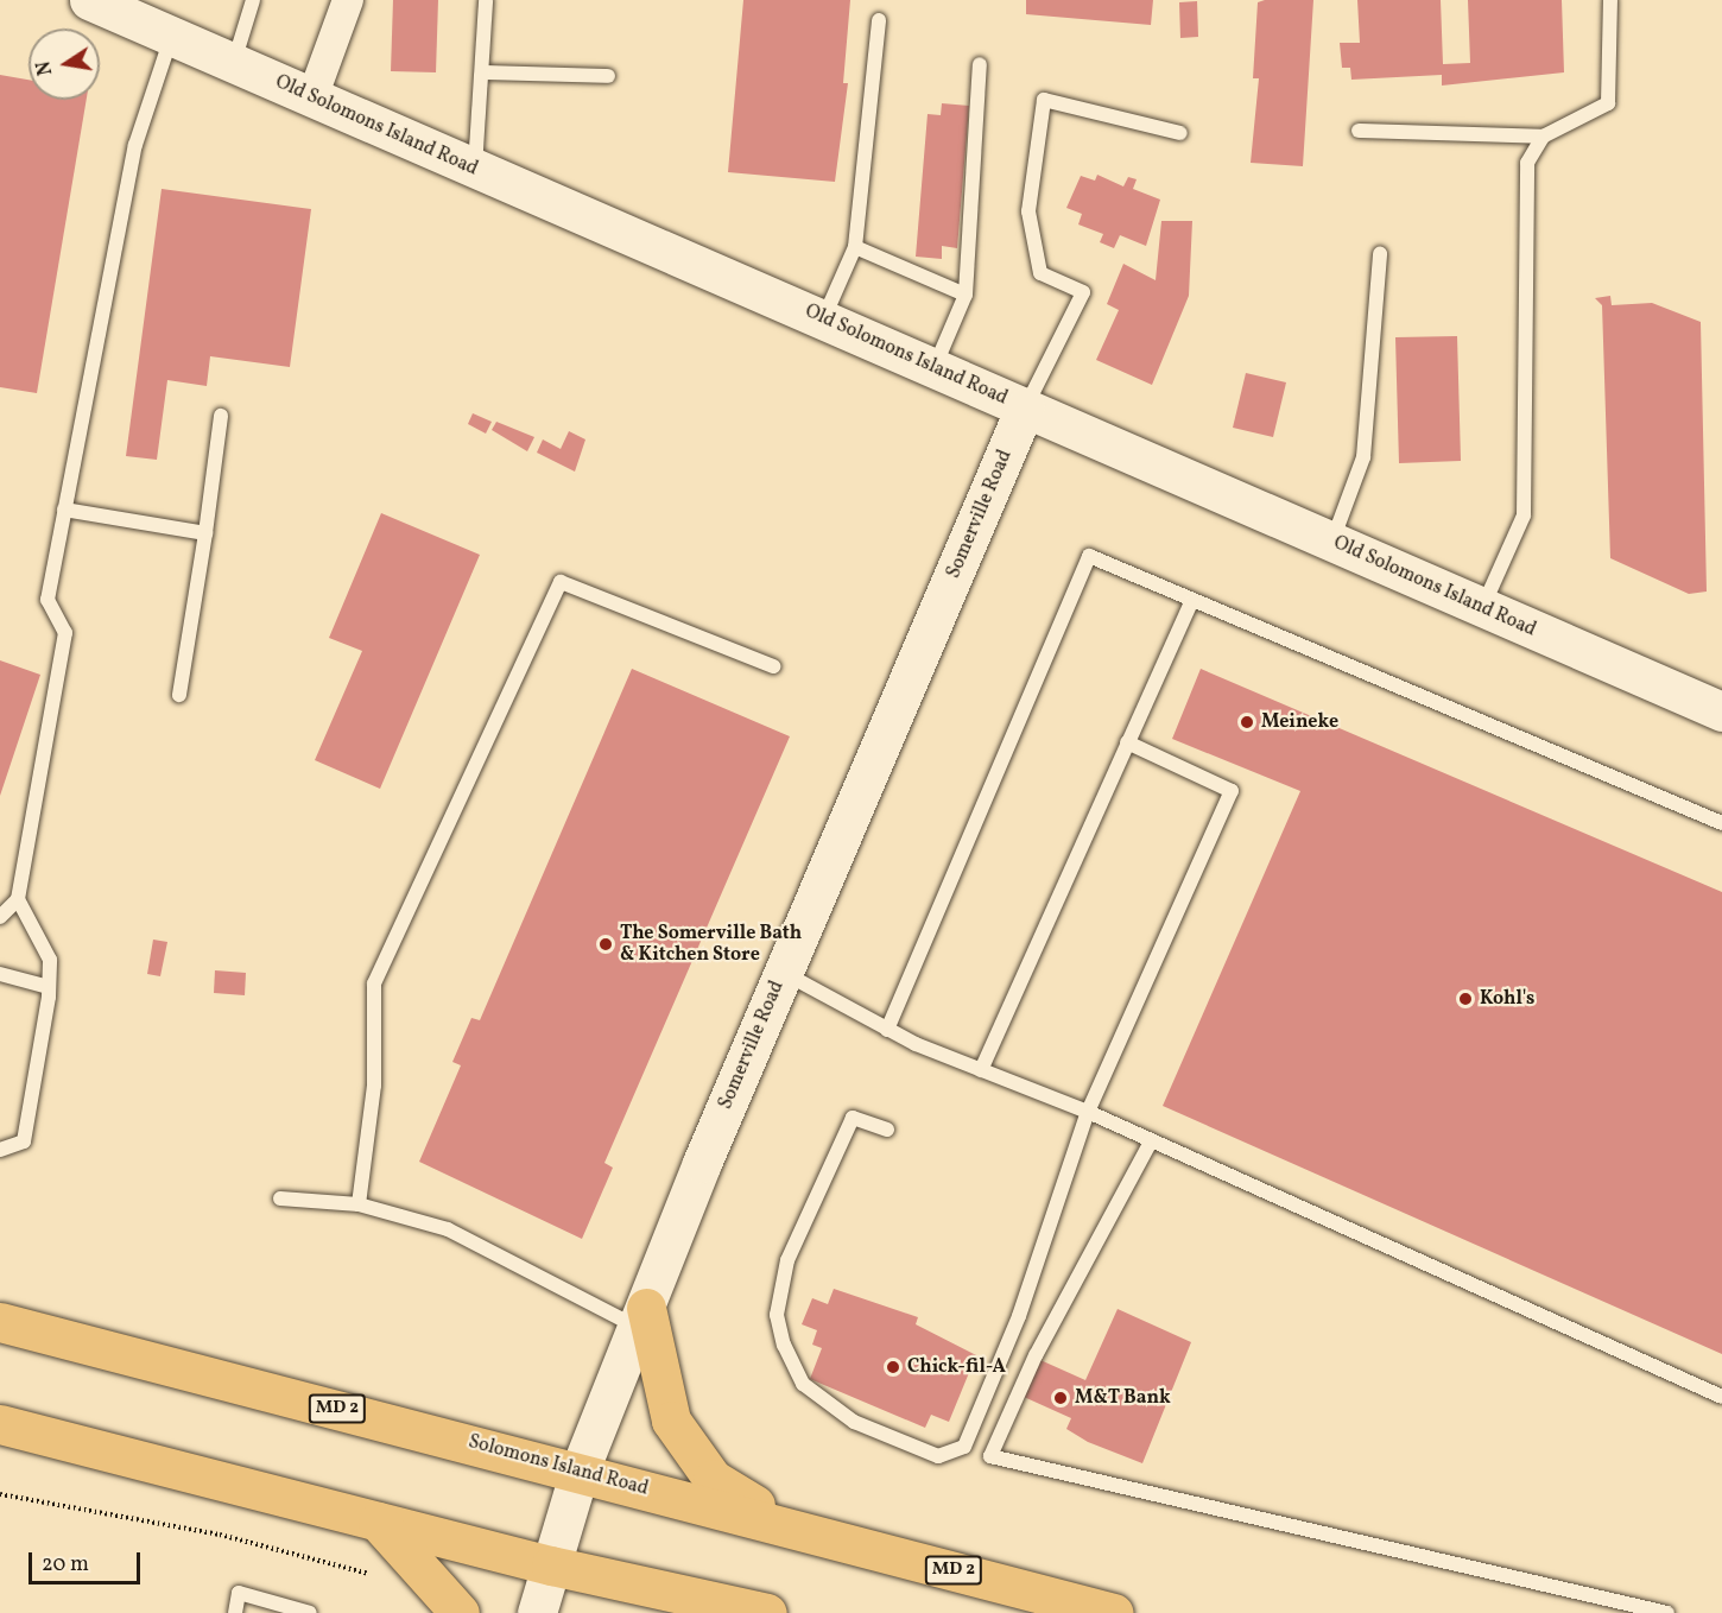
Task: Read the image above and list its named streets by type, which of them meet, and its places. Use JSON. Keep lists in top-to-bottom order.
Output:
{
  "streets": {
    "highway": ["MD 2", "Solomons Island Road"],
    "main road": ["Old Solomons Island Road", "Somerville Road"]
  },
  "crossings": [
    ["Old Solomons Island Road", "Somerville Road"],
    ["Somerville Road", "Solomons Island Road"]
  ],
  "places": [
    "Meineke",
    "The Somerville Bath & Kitchen Store",
    "Kohl's",
    "Chick-fil-A",
    "M&T Bank"
  ],
  "scale_bar": "20 m",
  "north": "left"
}
